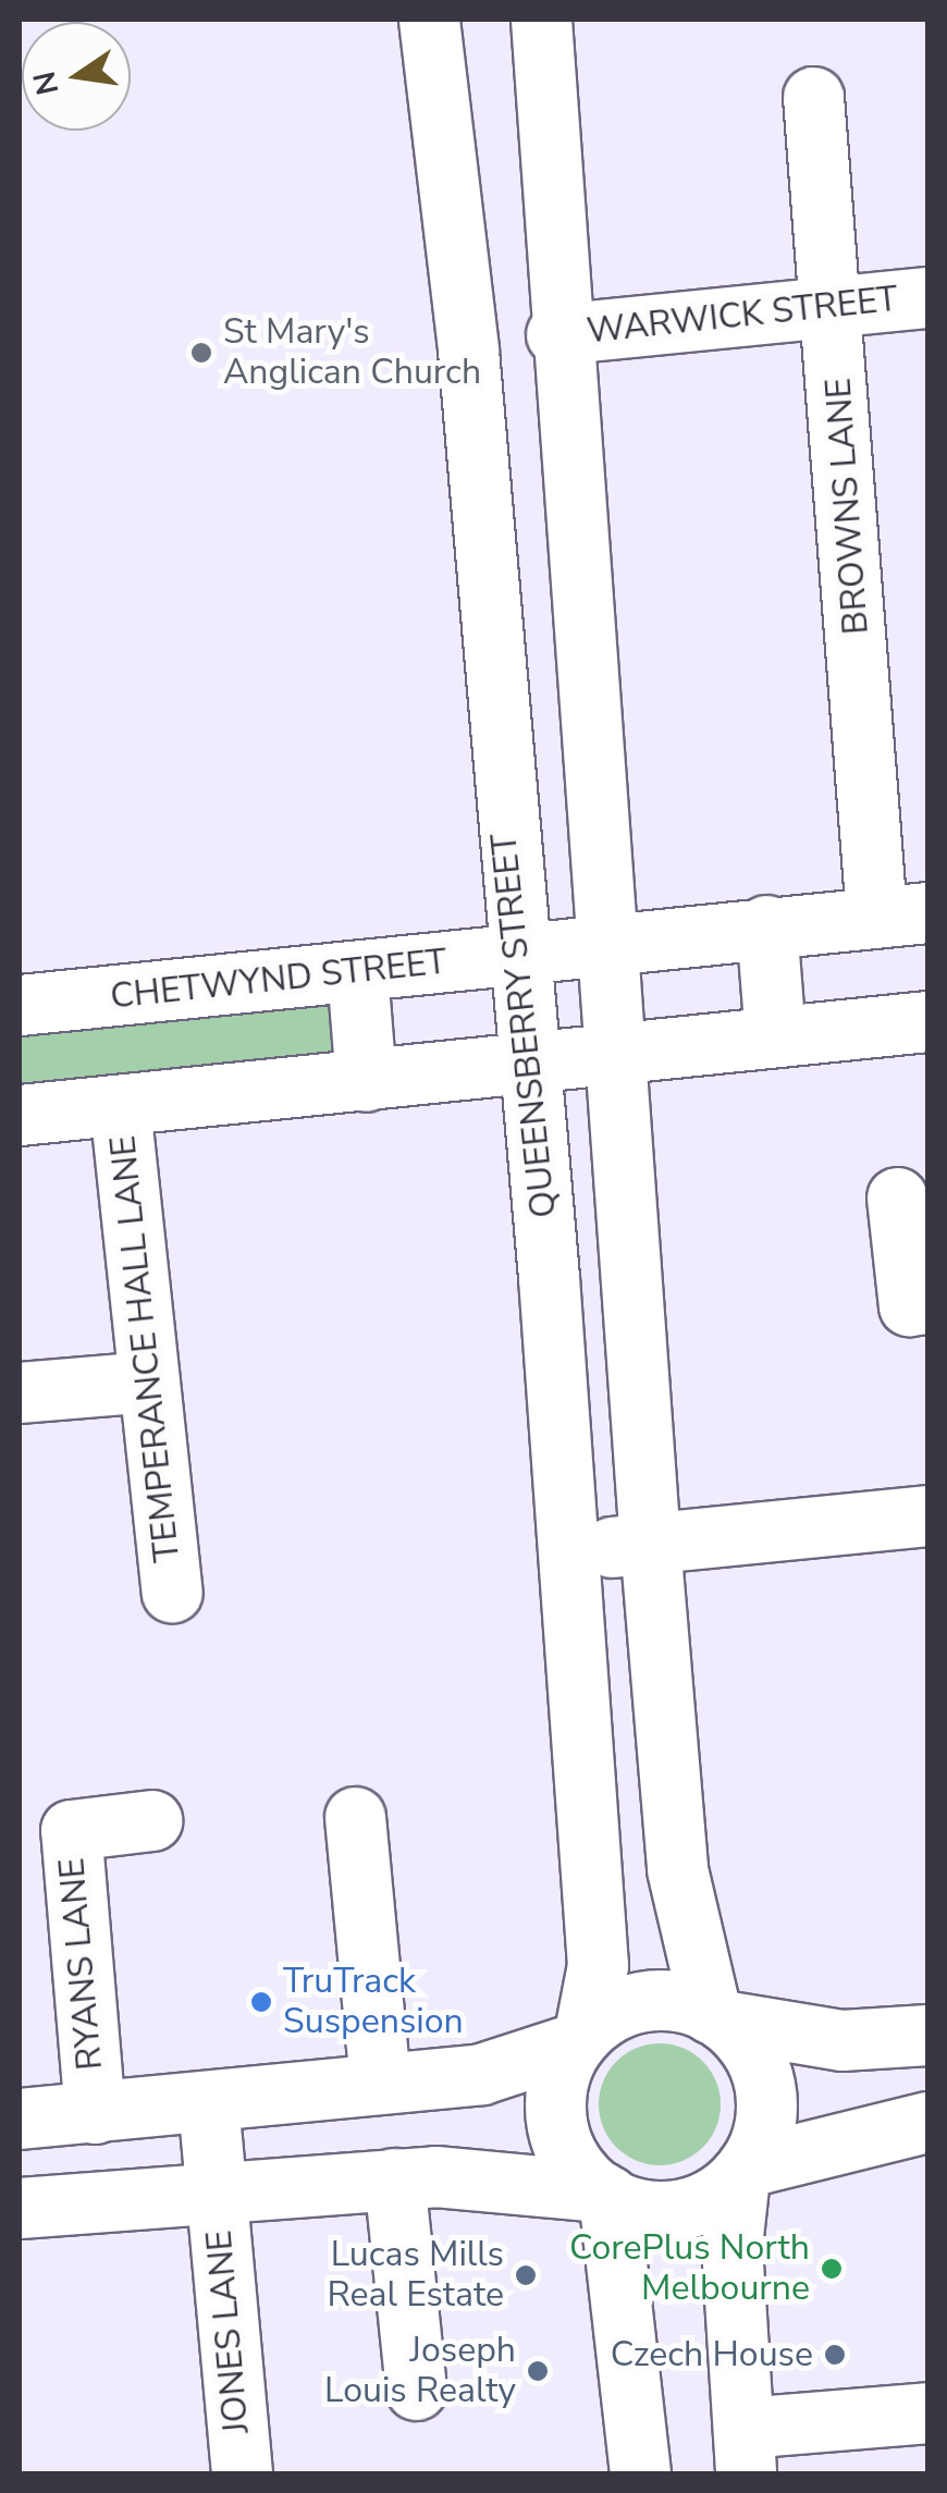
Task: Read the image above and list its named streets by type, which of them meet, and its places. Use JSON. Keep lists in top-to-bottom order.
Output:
{
  "streets": {
    "street": [
      "WARWICK STREET",
      "BROWNS LANE",
      "CHETWYND STREET",
      "QUEENSBERRY STREET",
      "TEMPERANCE HALL LANE",
      "RYANS LANE",
      "JONES LANE"
    ]
  },
  "crossings": [
    ["WARWICK STREET", "BROWNS LANE"],
    ["WARWICK STREET", "QUEENSBERRY STREET"],
    ["BROWNS LANE", "CHETWYND STREET"],
    ["CHETWYND STREET", "QUEENSBERRY STREET"]
  ],
  "places": [
    "St Mary's Anglican Church",
    "TruTrack Suspension",
    "CorePlus North Melbourne",
    "Lucas Mills Real Estate",
    "Czech House",
    "Joseph Louis Realty"
  ],
  "north": "left"
}
